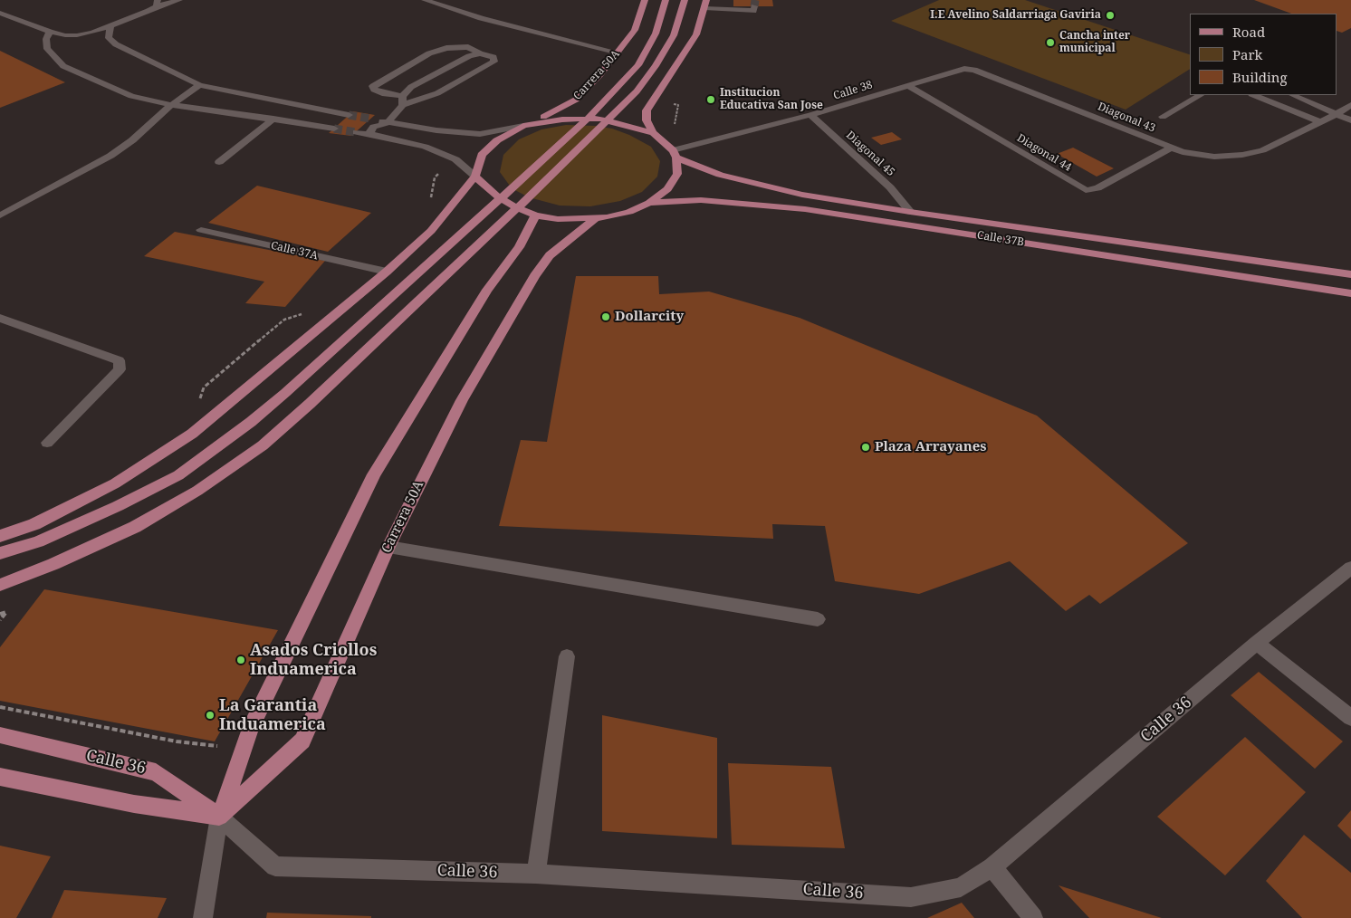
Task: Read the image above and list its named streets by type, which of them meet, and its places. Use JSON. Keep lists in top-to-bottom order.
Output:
{
  "streets": {
    "main road": ["Carrera 50A", "Calle 37B", "Calle 36"],
    "street": [
      "Calle 38",
      "Diagonal 43",
      "Diagonal 44",
      "Diagonal 45",
      "Calle 37A"
    ]
  },
  "crossings": [
    ["Carrera 50A", "Calle 36"],
    ["Calle 38", "Diagonal 43"],
    ["Calle 38", "Diagonal 44"],
    ["Calle 38", "Diagonal 45"],
    ["Calle 38", "Calle 37B"],
    ["Diagonal 43", "Diagonal 44"],
    ["Diagonal 45", "Calle 37B"]
  ],
  "places": [
    "I.E Avelino Saldarriaga Gaviria",
    "Cancha inter municipal",
    "Institucion Educativa San Jose",
    "Dollarcity",
    "Plaza Arrayanes",
    "Asados Criollos Induamerica",
    "La Garantia Induamerica"
  ],
  "legend": ["Road", "Park", "Building"]
}
